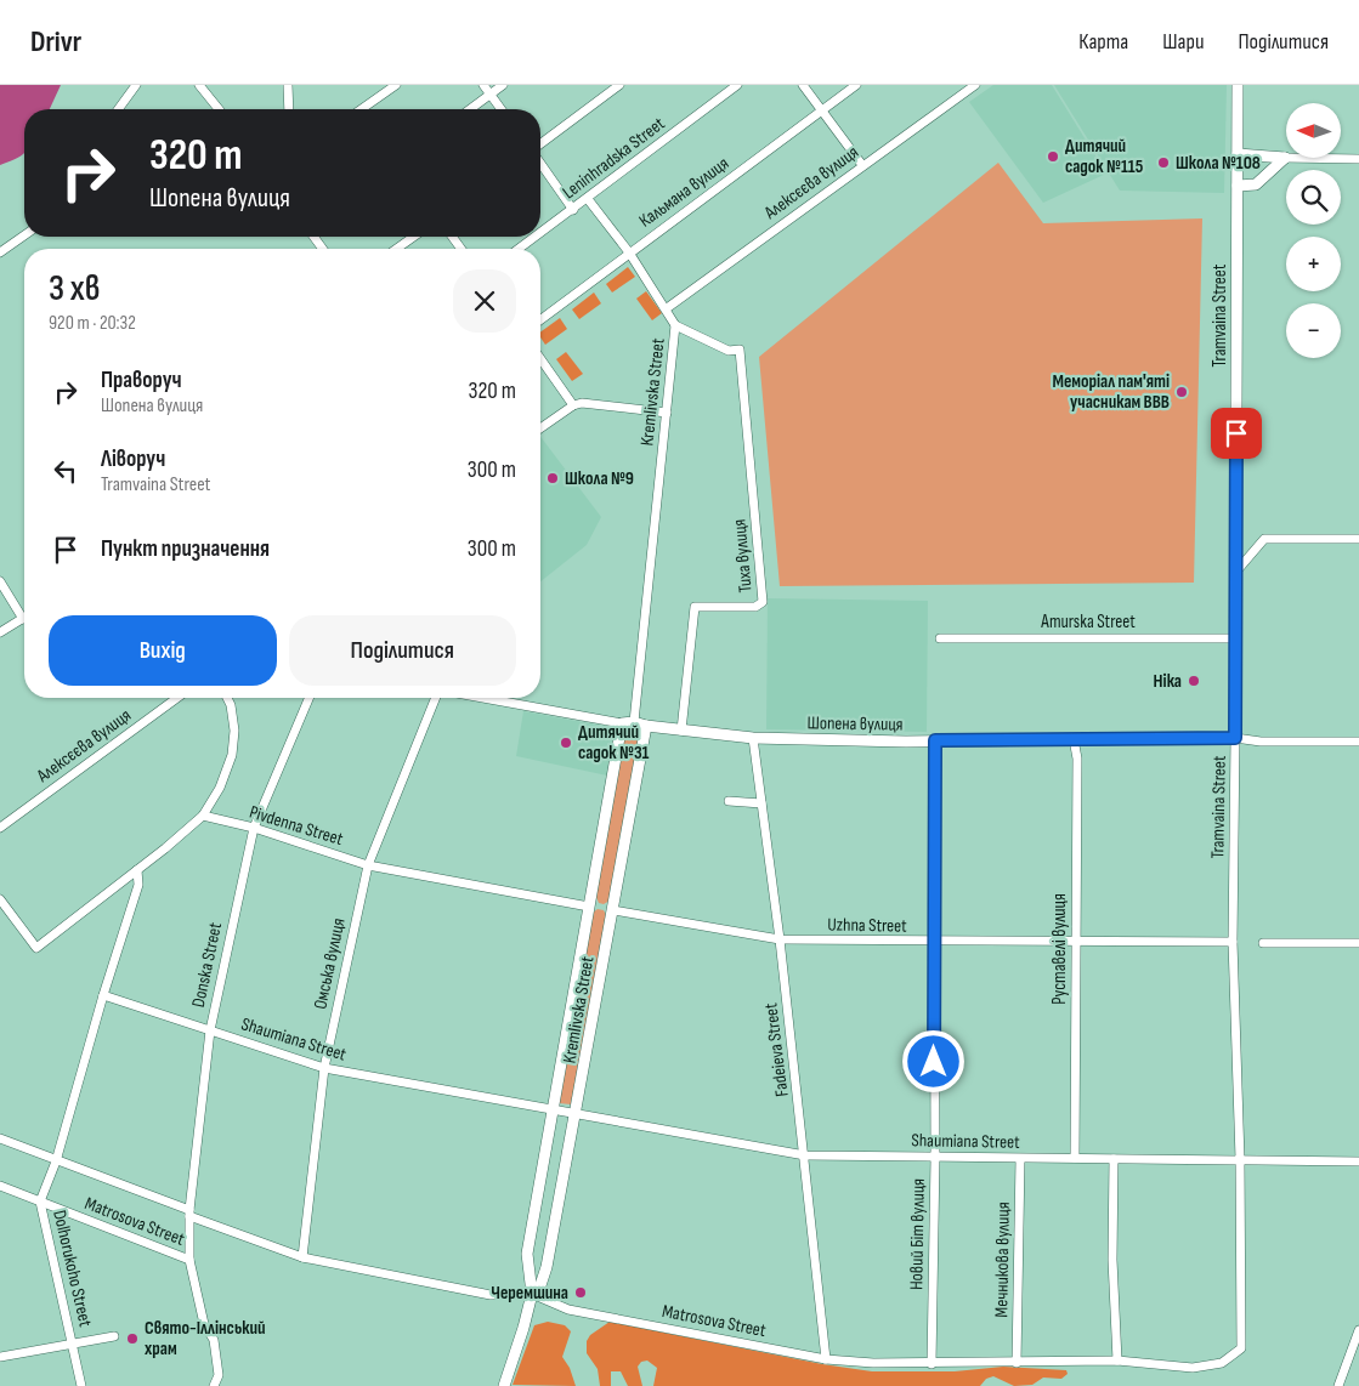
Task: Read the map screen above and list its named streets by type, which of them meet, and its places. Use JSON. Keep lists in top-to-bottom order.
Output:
{
  "streets": {
    "street": [
      "Leninhradska Street",
      "Алексєєва вулиця",
      "Кальмана вулиця",
      "Tramvaina Street",
      "Kremlivska Street",
      "Тиха вулиця",
      "Amurska Street",
      "Шопена вулиця",
      "Pivdenna Street",
      "Uzhna Street",
      "Руставелі вулиця",
      "Омська вулиця",
      "Donska Street",
      "Shaumiana Street",
      "Fadeieva Street",
      "Matrosova Street",
      "Новий Біт вулиця",
      "Мечникова вулиця",
      "Dolhorukoho Street"
    ]
  },
  "crossings": [
    ["Tramvaina Street", "Amurska Street"],
    ["Tramvaina Street", "Шопена вулиця"],
    ["Tramvaina Street", "Uzhna Street"],
    ["Tramvaina Street", "Shaumiana Street"],
    ["Tramvaina Street", "Matrosova Street"],
    ["Kremlivska Street", "Тиха вулиця"],
    ["Kremlivska Street", "Шопена вулиця"],
    ["Kremlivska Street", "Pivdenna Street"],
    ["Kremlivska Street", "Uzhna Street"],
    ["Kremlivska Street", "Shaumiana Street"],
    ["Kremlivska Street", "Matrosova Street"],
    ["Тиха вулиця", "Шопена вулиця"],
    ["Шопена вулиця", "Руставелі вулиця"],
    ["Шопена вулиця", "Fadeieva Street"],
    ["Шопена вулиця", "Новий Біт вулиця"],
    ["Pivdenna Street", "Омська вулиця"],
    ["Pivdenna Street", "Donska Street"],
    ["Uzhna Street", "Руставелі вулиця"],
    ["Uzhna Street", "Fadeieva Street"],
    ["Uzhna Street", "Новий Біт вулиця"],
    ["Руставелі вулиця", "Shaumiana Street"],
    ["Омська вулиця", "Shaumiana Street"],
    ["Омська вулиця", "Matrosova Street"],
    ["Donska Street", "Shaumiana Street"],
    ["Donska Street", "Matrosova Street"],
    ["Shaumiana Street", "Fadeieva Street"],
    ["Shaumiana Street", "Новий Біт вулиця"],
    ["Shaumiana Street", "Мечникова вулиця"],
    ["Fadeieva Street", "Matrosova Street"],
    ["Matrosova Street", "Новий Біт вулиця"],
    ["Matrosova Street", "Мечникова вулиця"],
    ["Matrosova Street", "Dolhorukoho Street"]
  ],
  "places": [
    "Дитячий садок №115",
    "Школа №108",
    "Меморіал пам'яті учасникам ВВВ",
    "Школа №9",
    "Ніка",
    "Дитячий садок №31",
    "Черемшина",
    "Свято-Іллінський храм"
  ],
  "north": "left",
  "page": {
    "header": "Drivr",
    "nav": ["Карта", "Шари", "Поділитися"],
    "map_buttons": ["+", "−"],
    "turn": ["320 m", "Шопена вулиця"],
    "heading": ["3 хв", "920 m · 20:32"],
    "list": [
      {
        "name": "Праворуч",
        "note": "Шопена вулиця",
        "value": "320 m"
      },
      {
        "name": "Ліворуч",
        "note": "Tramvaina Street",
        "value": "300 m"
      },
      {
        "name": "Пункт призначення",
        "value": "300 m"
      }
    ],
    "buttons": ["Вихід", "Поділитися"]
  }
}
